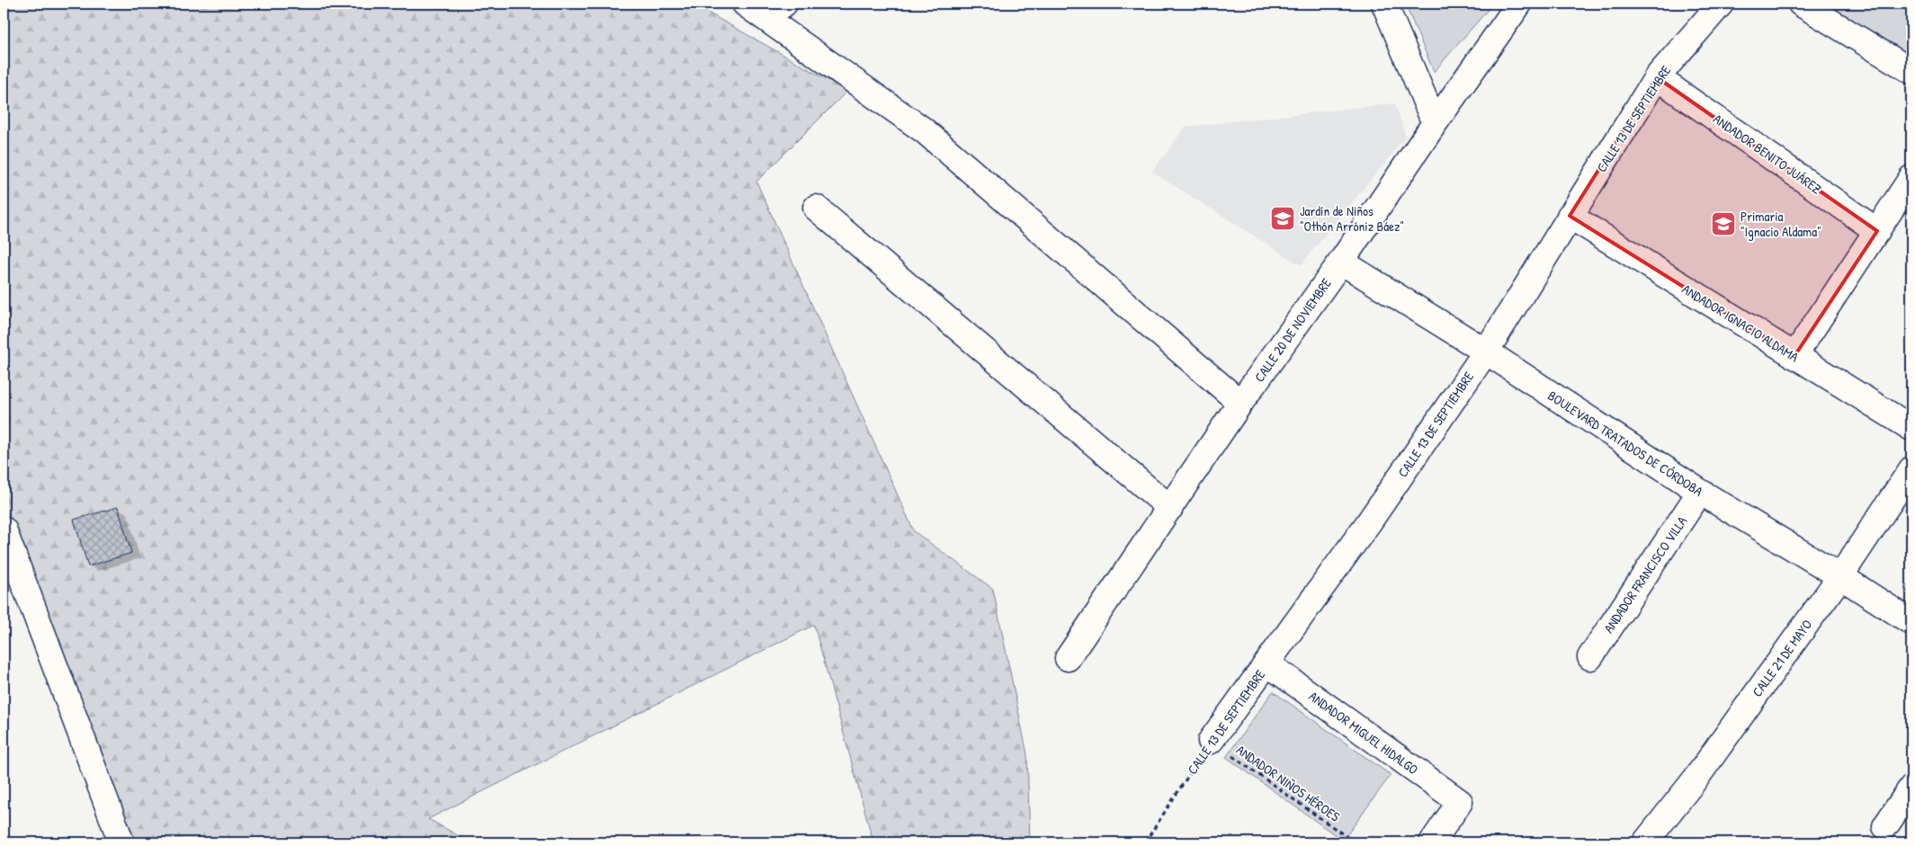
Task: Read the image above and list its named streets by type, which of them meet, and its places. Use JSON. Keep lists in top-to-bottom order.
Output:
{
  "streets": {
    "street": [
      "CALLE 13 DE SEPTIEMBRE",
      "ANDADOR BENITO JUÁREZ",
      "ANDADOR IGNACIO ALDAMA",
      "CALLE 20 DE NOVIEMBRE",
      "BOULEVARD TRATADOS DE CÓRDOBA",
      "ANDADOR FRANCISCO VILLA",
      "CALLE 21 DE MAYO",
      "ANDADOR MIGUEL HIDALGO"
    ],
    "path": ["ANDADOR NIÑOS HÉROES"]
  },
  "crossings": [
    ["CALLE 13 DE SEPTIEMBRE", "ANDADOR BENITO JUÁREZ"],
    ["CALLE 13 DE SEPTIEMBRE", "ANDADOR IGNACIO ALDAMA"],
    ["CALLE 13 DE SEPTIEMBRE", "BOULEVARD TRATADOS DE CÓRDOBA"],
    ["CALLE 13 DE SEPTIEMBRE", "ANDADOR MIGUEL HIDALGO"],
    ["CALLE 13 DE SEPTIEMBRE", "ANDADOR NIÑOS HÉROES"],
    ["CALLE 20 DE NOVIEMBRE", "BOULEVARD TRATADOS DE CÓRDOBA"],
    ["BOULEVARD TRATADOS DE CÓRDOBA", "ANDADOR FRANCISCO VILLA"],
    ["BOULEVARD TRATADOS DE CÓRDOBA", "CALLE 21 DE MAYO"]
  ],
  "places": {
    "school or university": ["Jardín de Niños \"Othón Arróniz Báez\"", "Primaria \"Ignacio Aldama\""]
  }
}
